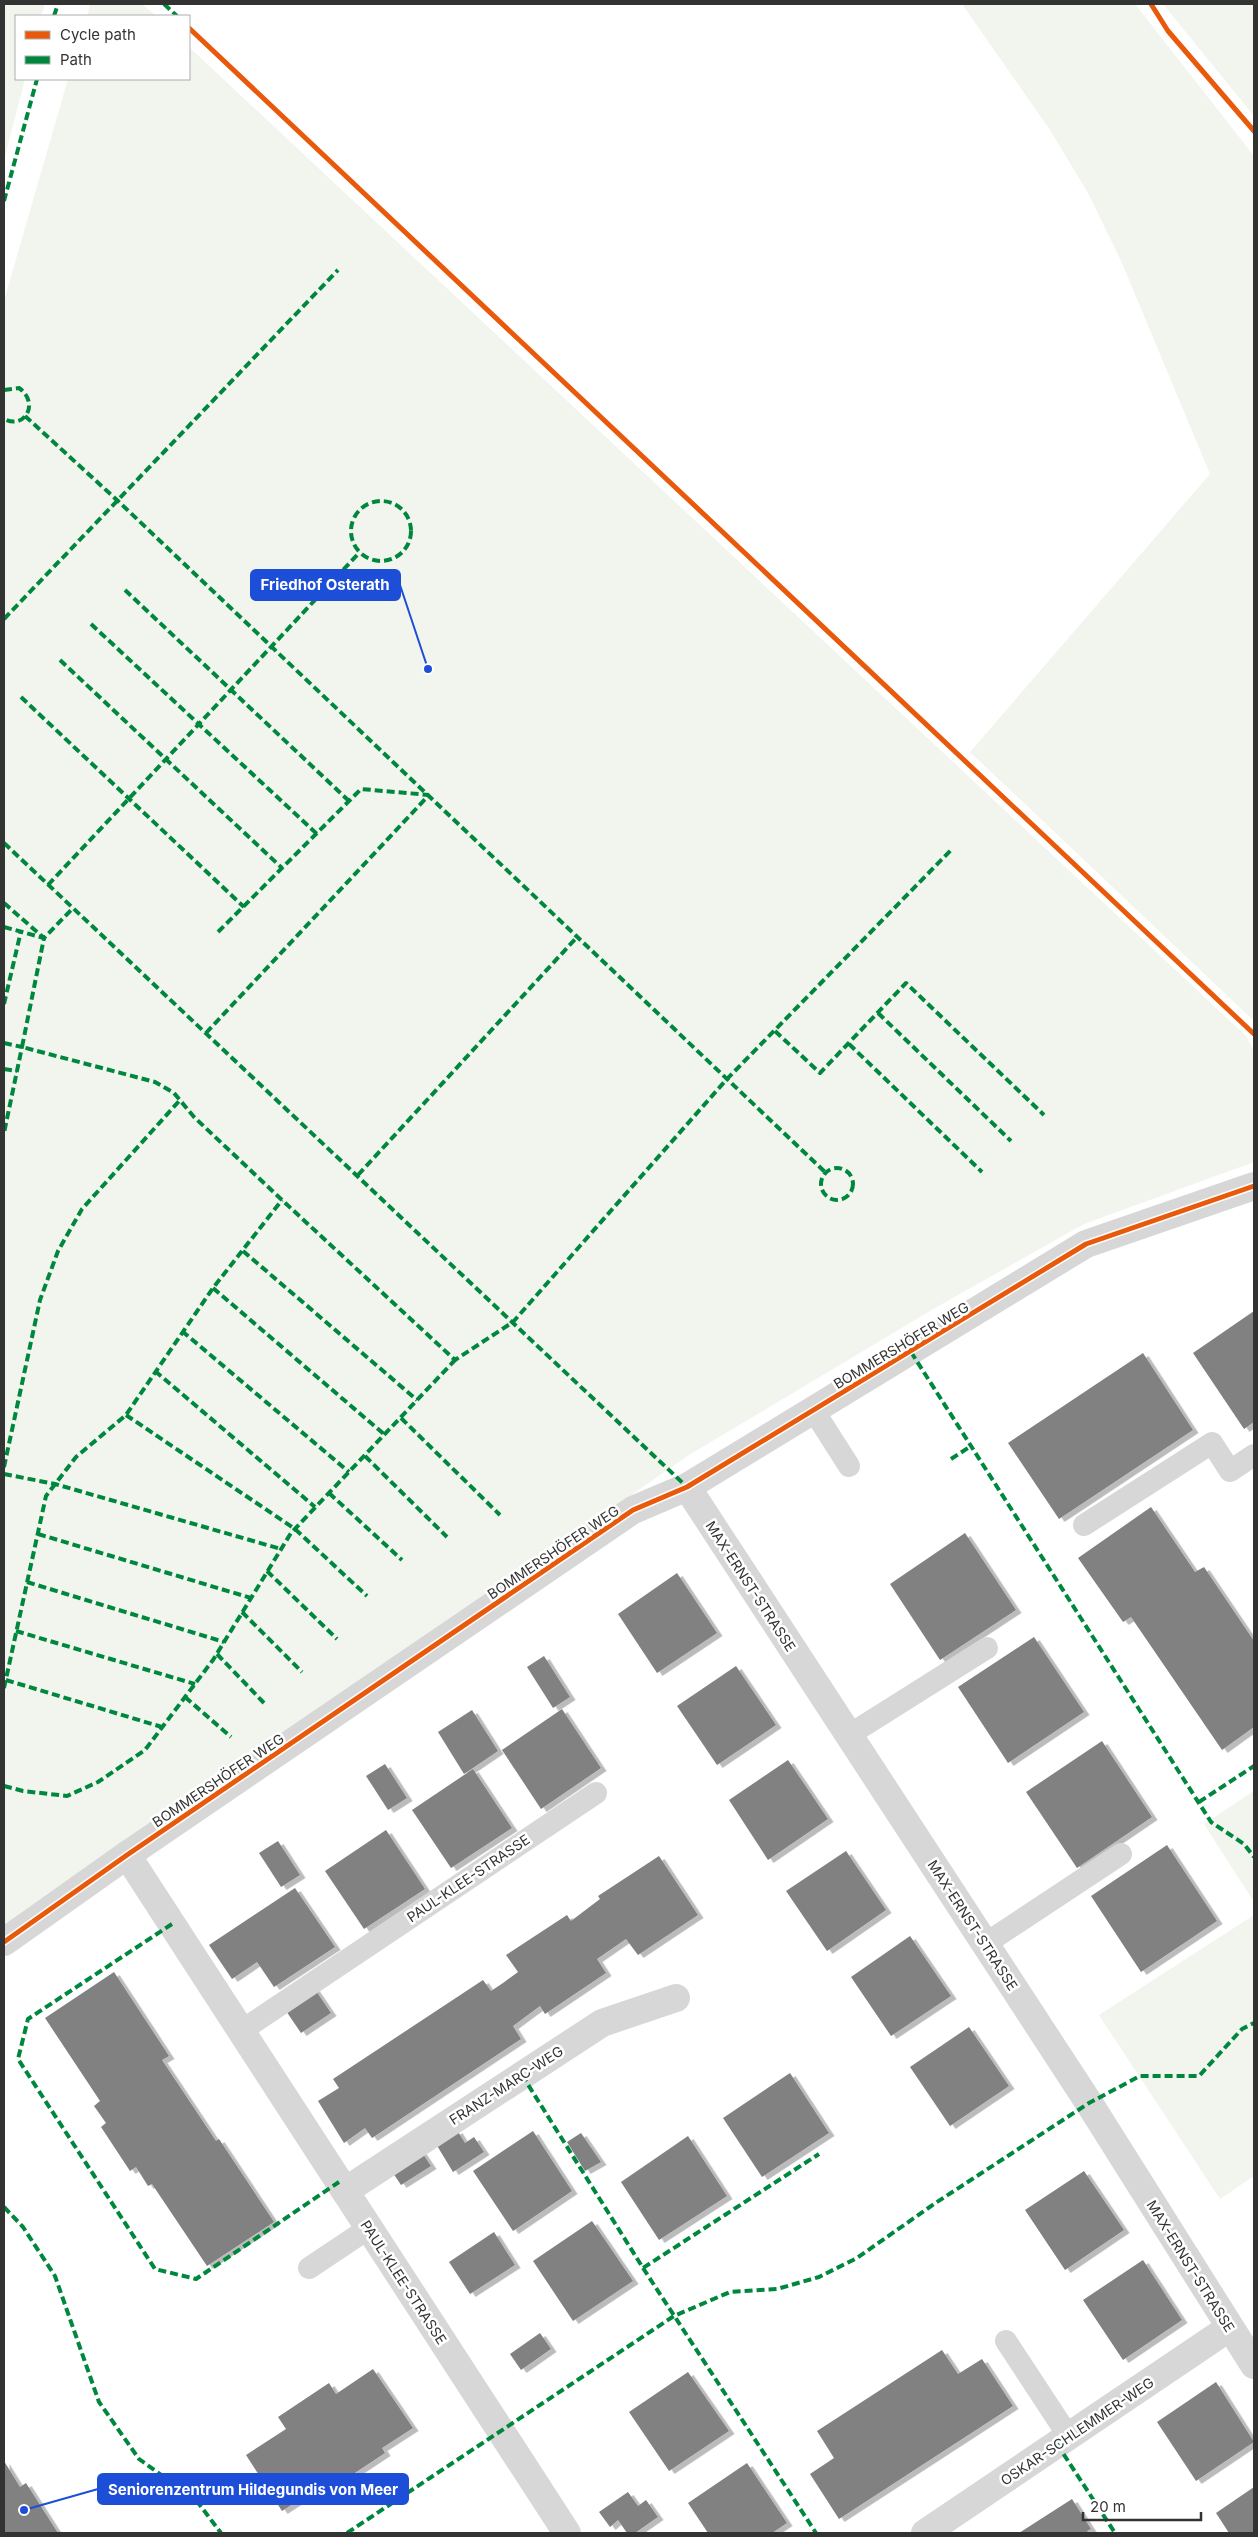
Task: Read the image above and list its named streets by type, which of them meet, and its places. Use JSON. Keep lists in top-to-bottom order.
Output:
{
  "streets": {
    "street": [
      "BOMMERSHÖFER WEG",
      "MAX-ERNST-STRASSE",
      "PAUL-KLEE-STRASSE",
      "FRANZ-MARC-WEG",
      "OSKAR-SCHLEMMER-WEG"
    ]
  },
  "crossings": [
    ["BOMMERSHÖFER WEG", "MAX-ERNST-STRASSE"],
    ["BOMMERSHÖFER WEG", "PAUL-KLEE-STRASSE"],
    ["MAX-ERNST-STRASSE", "OSKAR-SCHLEMMER-WEG"],
    ["PAUL-KLEE-STRASSE", "FRANZ-MARC-WEG"]
  ],
  "places": ["Friedhof Osterath", "Seniorenzentrum Hildegundis von Meer"],
  "legend": ["Cycle path", "Path"],
  "scale_bar": "20 m"
}
